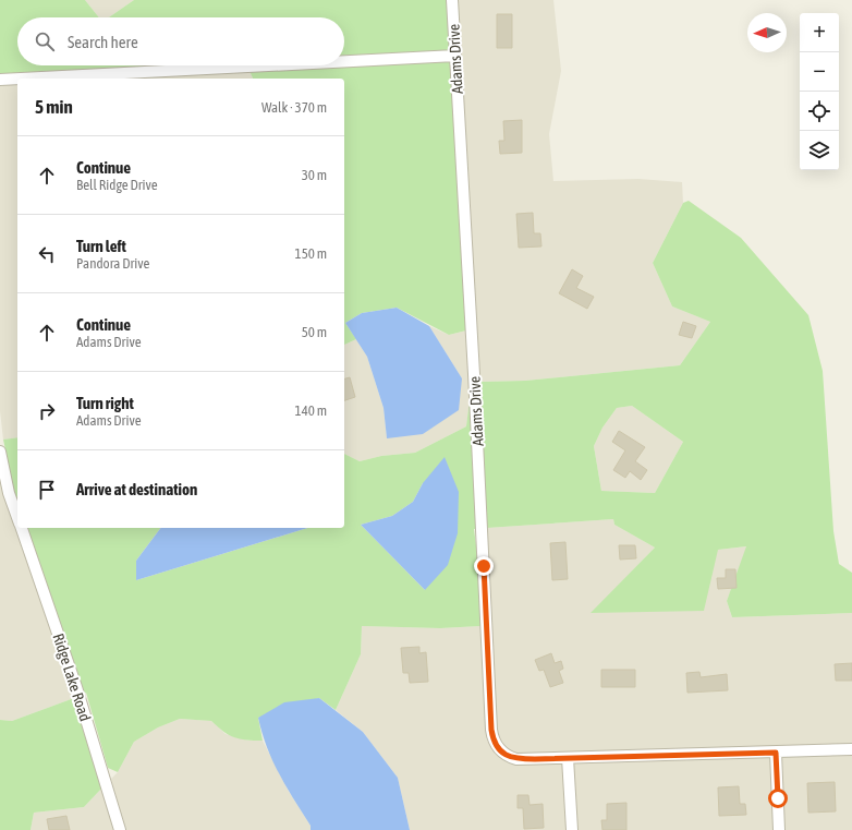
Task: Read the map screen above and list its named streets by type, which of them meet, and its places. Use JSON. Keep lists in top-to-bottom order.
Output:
{
  "streets": {
    "street": ["Adams Drive", "Ridge Lake Road"]
  },
  "north": "left",
  "page": {
    "map_buttons": ["+", "−"],
    "search": "Search here",
    "heading": ["5 min", "Walk · 370 m"],
    "list": [
      ["Continue", "Bell Ridge Drive", "30 m"],
      ["Turn left", "Pandora Drive", "150 m"],
      ["Continue", "Adams Drive", "50 m"],
      ["Turn right", "Adams Drive", "140 m"],
      "Arrive at destination"
    ]
  }
}
